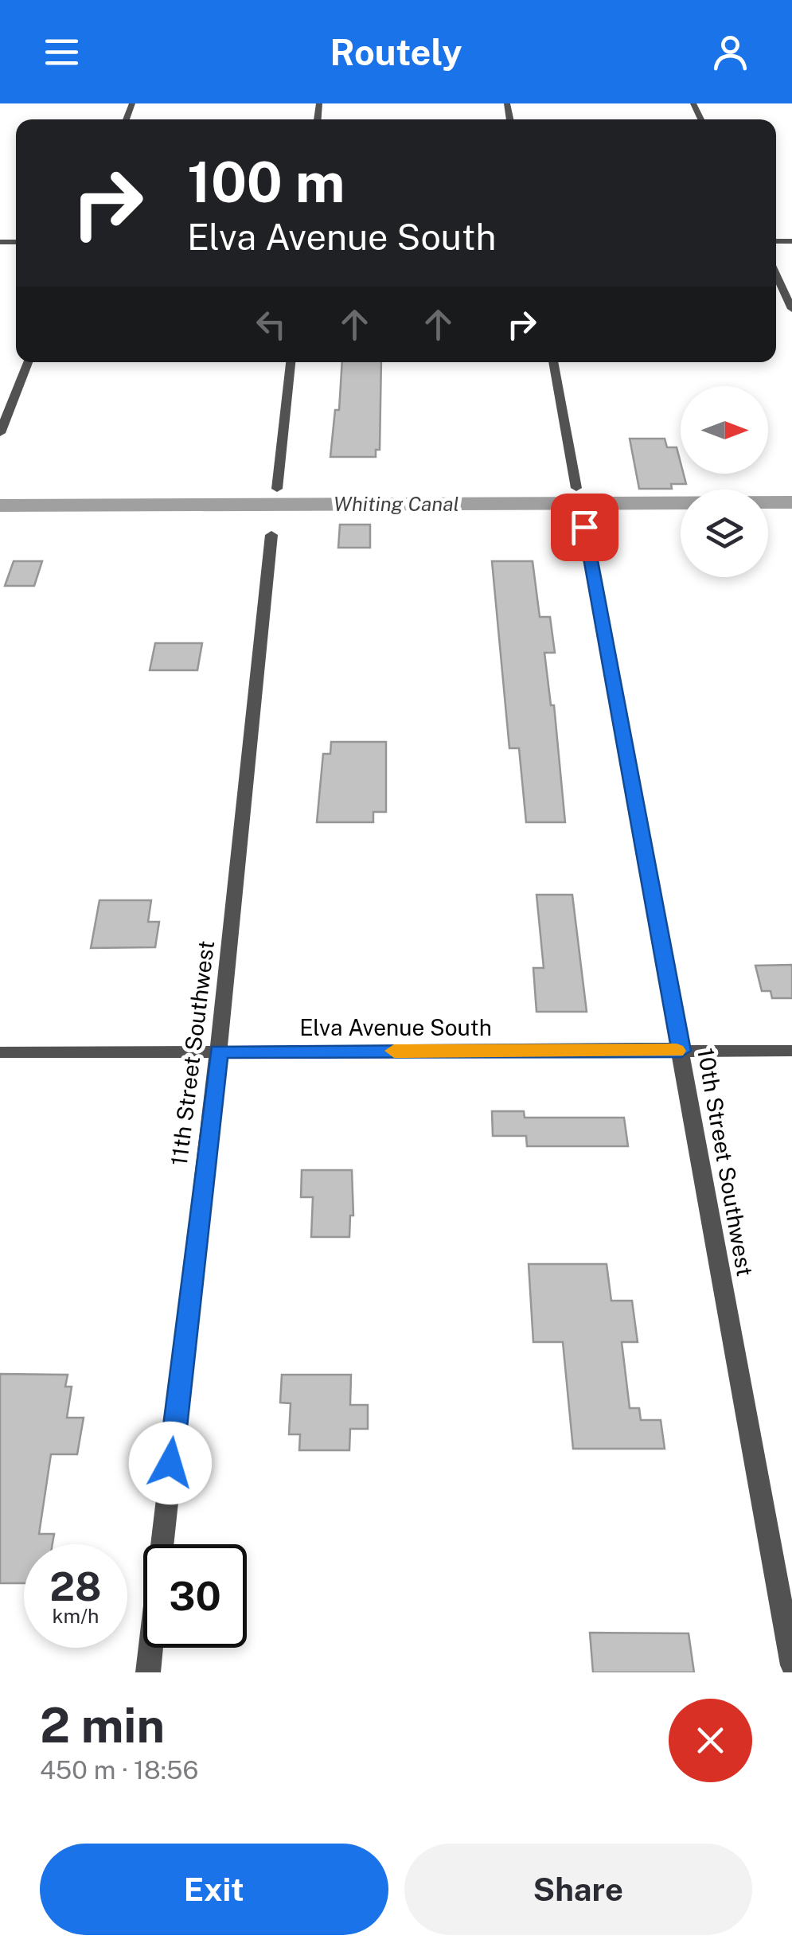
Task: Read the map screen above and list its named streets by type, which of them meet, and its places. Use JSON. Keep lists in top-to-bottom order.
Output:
{
  "streets": {
    "street": ["Elva Avenue South", "11th Street Southwest", "10th Street Southwest"]
  },
  "crossings": [
    ["Elva Avenue South", "11th Street Southwest"],
    ["Elva Avenue South", "10th Street Southwest"]
  ],
  "water": ["Whiting Canal"],
  "north": "right",
  "page": {
    "header": "Routely",
    "turn": ["100 m", "Elva Avenue South"],
    "speed": "28 km/h",
    "limit": "30",
    "heading": ["2 min", "450 m · 18:56"],
    "buttons": ["Exit", "Share"]
  }
}
